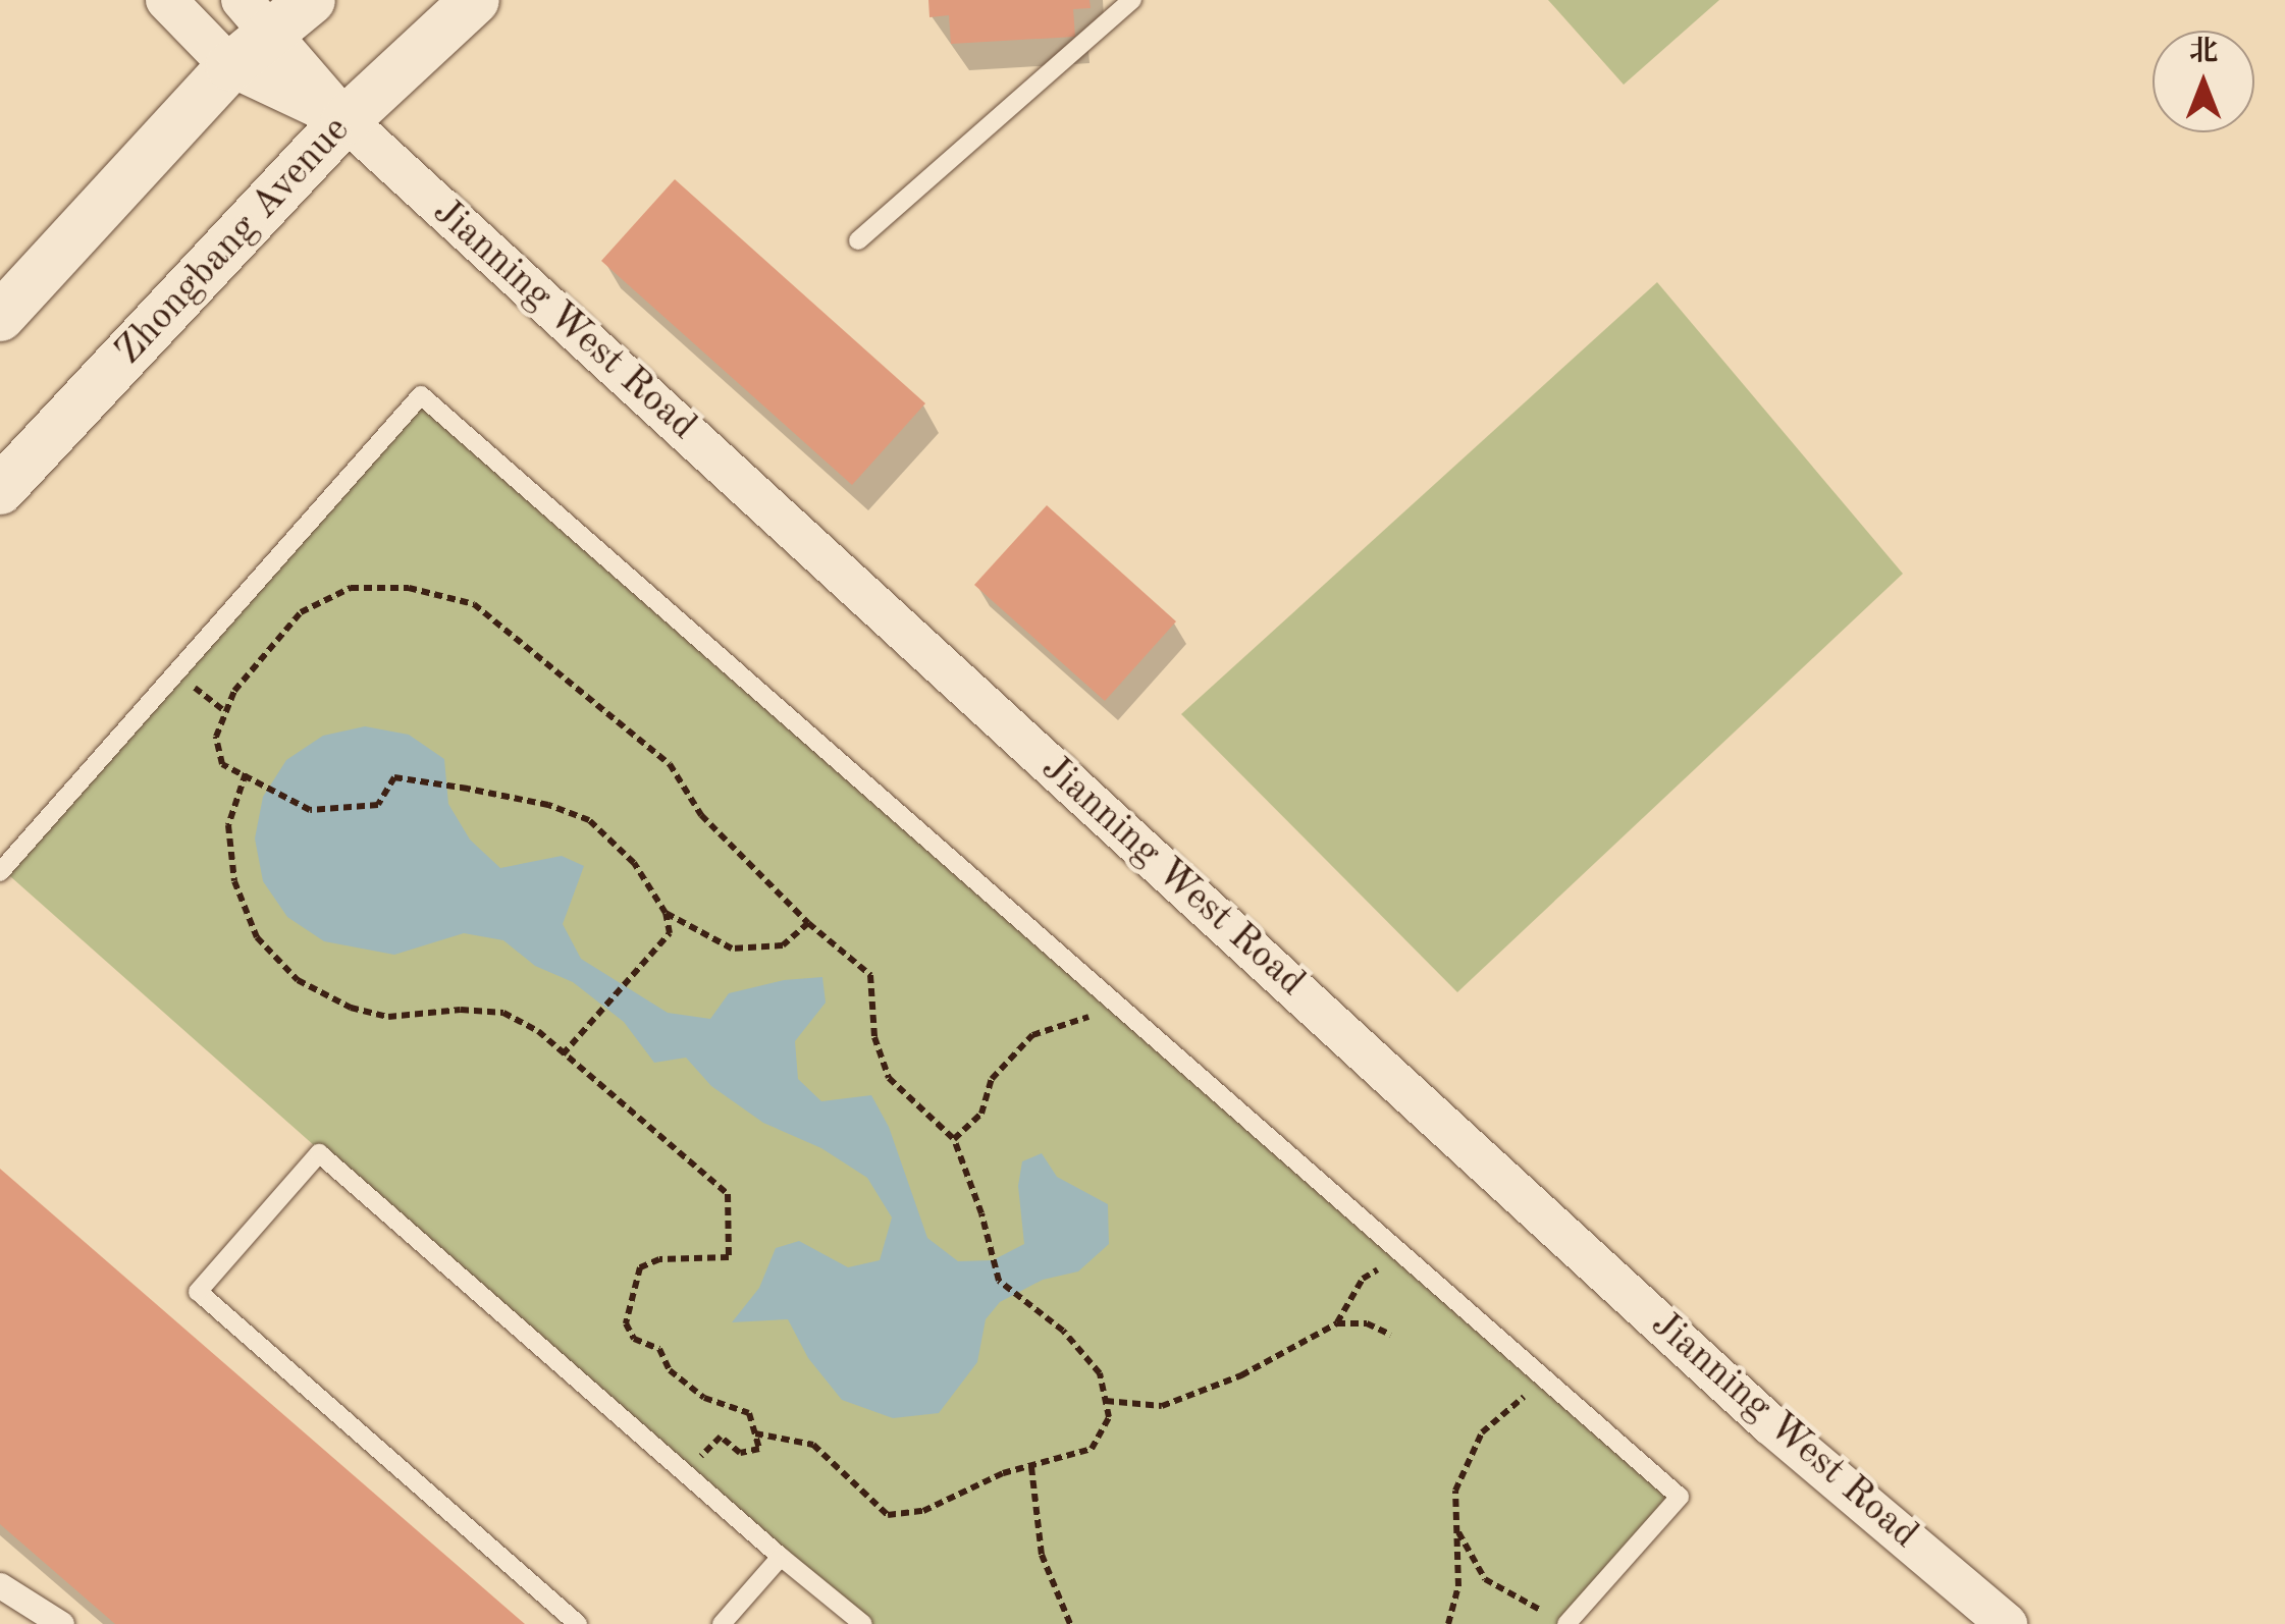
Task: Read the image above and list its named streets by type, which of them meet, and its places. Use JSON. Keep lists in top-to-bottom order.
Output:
{
  "streets": {
    "main road": ["Zhongbang Avenue"],
    "street": ["Jianning West Road"]
  },
  "crossings": [
    ["Zhongbang Avenue", "Jianning West Road"]
  ],
  "north": "top"
}
